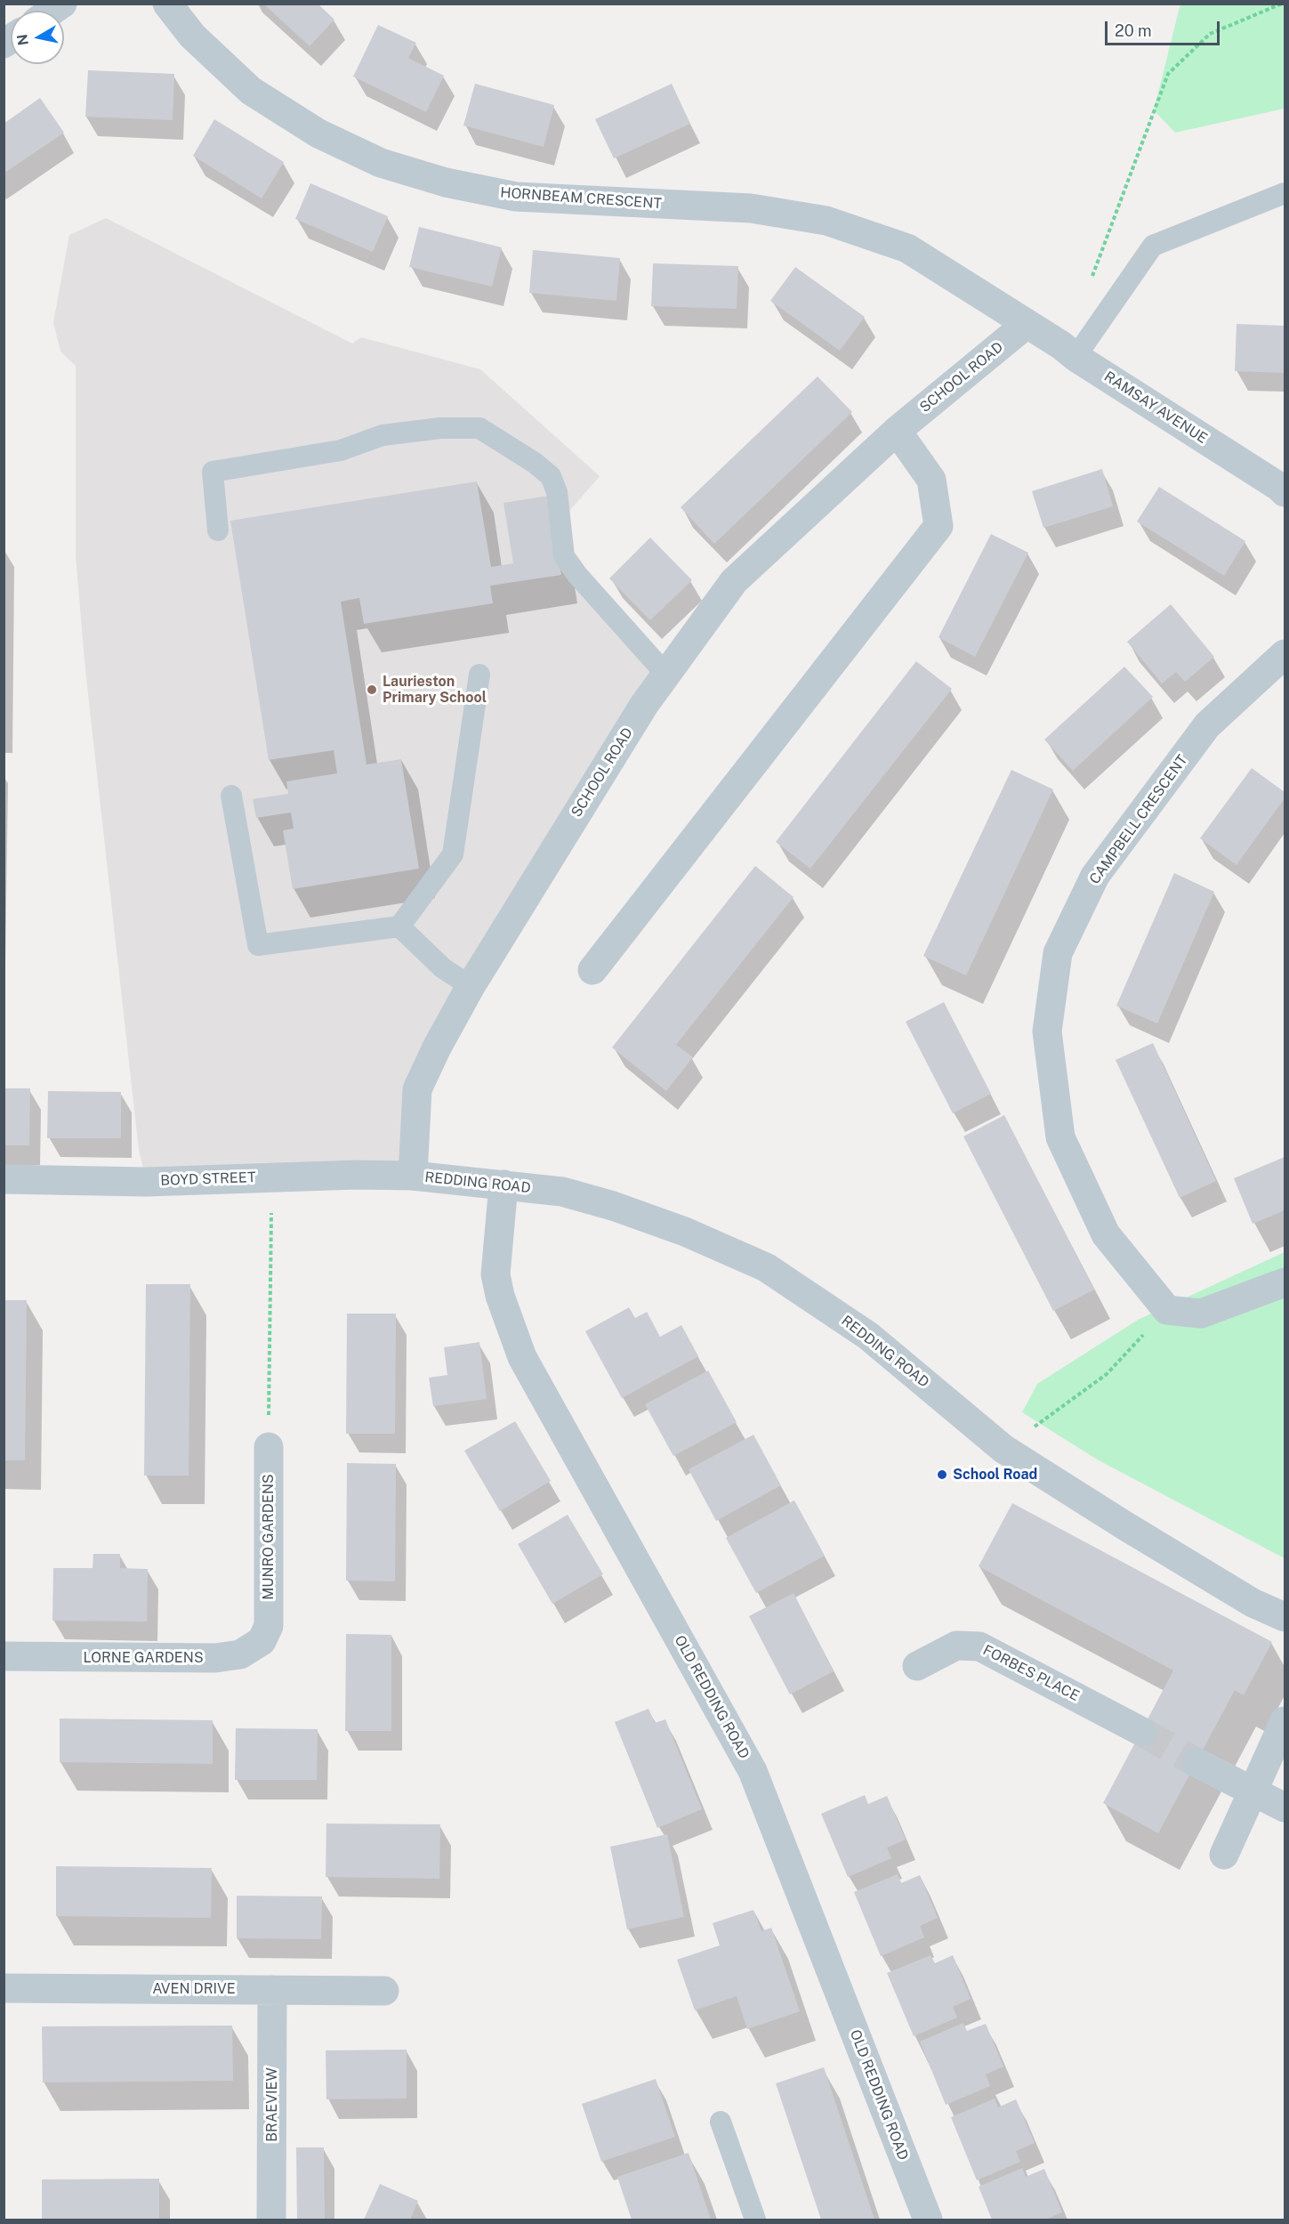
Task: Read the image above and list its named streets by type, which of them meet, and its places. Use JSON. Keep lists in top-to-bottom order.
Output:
{
  "streets": {
    "street": [
      "HORNBEAM CRESCENT",
      "SCHOOL ROAD",
      "RAMSAY AVENUE",
      "CAMPBELL CRESCENT",
      "BOYD STREET",
      "REDDING ROAD",
      "MUNRO GARDENS",
      "LORNE GARDENS",
      "FORBES PLACE",
      "OLD REDDING ROAD",
      "AVEN DRIVE",
      "BRAEVIEW"
    ]
  },
  "crossings": [
    ["HORNBEAM CRESCENT", "SCHOOL ROAD"],
    ["HORNBEAM CRESCENT", "RAMSAY AVENUE"],
    ["SCHOOL ROAD", "RAMSAY AVENUE"],
    ["SCHOOL ROAD", "BOYD STREET"],
    ["SCHOOL ROAD", "REDDING ROAD"],
    ["BOYD STREET", "REDDING ROAD"],
    ["REDDING ROAD", "OLD REDDING ROAD"],
    ["MUNRO GARDENS", "LORNE GARDENS"],
    ["AVEN DRIVE", "BRAEVIEW"]
  ],
  "places": ["Laurieston Primary School", "School Road"],
  "scale_bar": "20 m",
  "north": "left"
}
